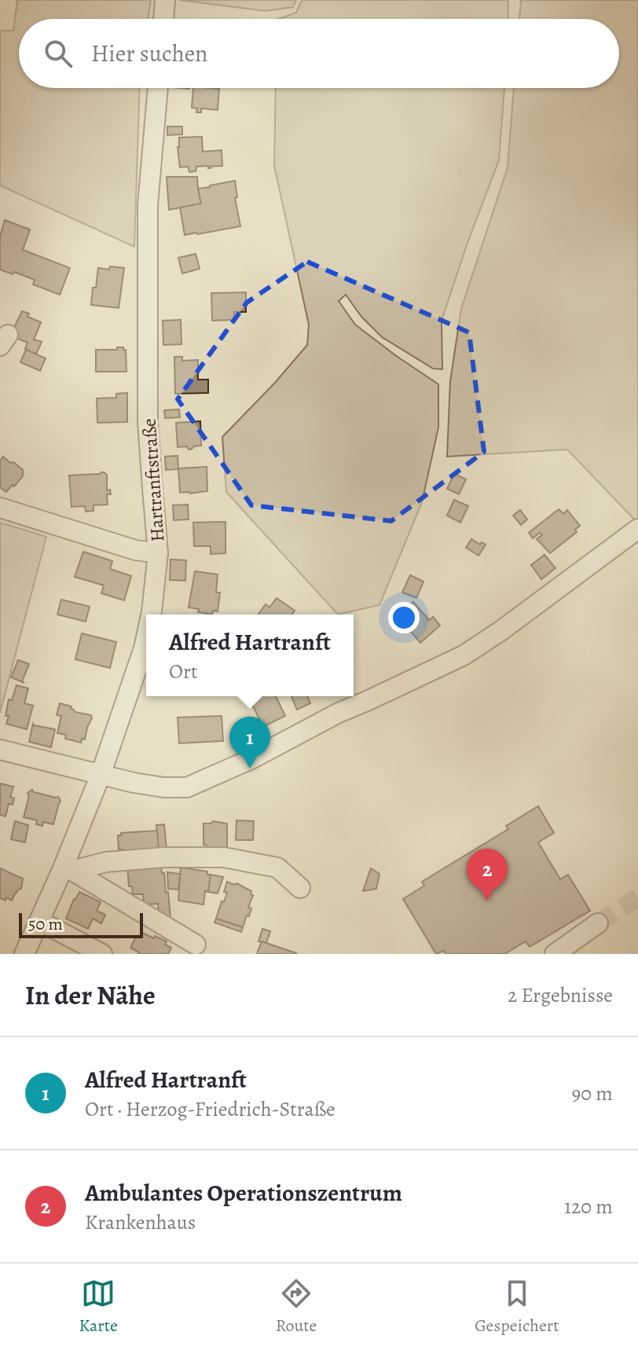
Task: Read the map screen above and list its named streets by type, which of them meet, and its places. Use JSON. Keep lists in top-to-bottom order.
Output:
{
  "streets": {
    "street": ["Hartranftstraße"]
  },
  "scale_bar": "50 m",
  "page": {
    "search": "Hier suchen",
    "popup": ["Alfred Hartranft", "Ort"],
    "pins": ["1", "2"],
    "scale": "50 m",
    "heading": ["In der Nähe", "2 Ergebnisse"],
    "list": [
      {
        "mark": "1",
        "name": "Alfred Hartranft",
        "note": "Ort · Herzog-Friedrich-Straße",
        "value": "90 m"
      },
      {
        "mark": "2",
        "name": "Ambulantes Operationszentrum",
        "note": "Krankenhaus",
        "value": "120 m"
      }
    ],
    "nav": ["Karte", "Route", "Gespeichert"]
  }
}
